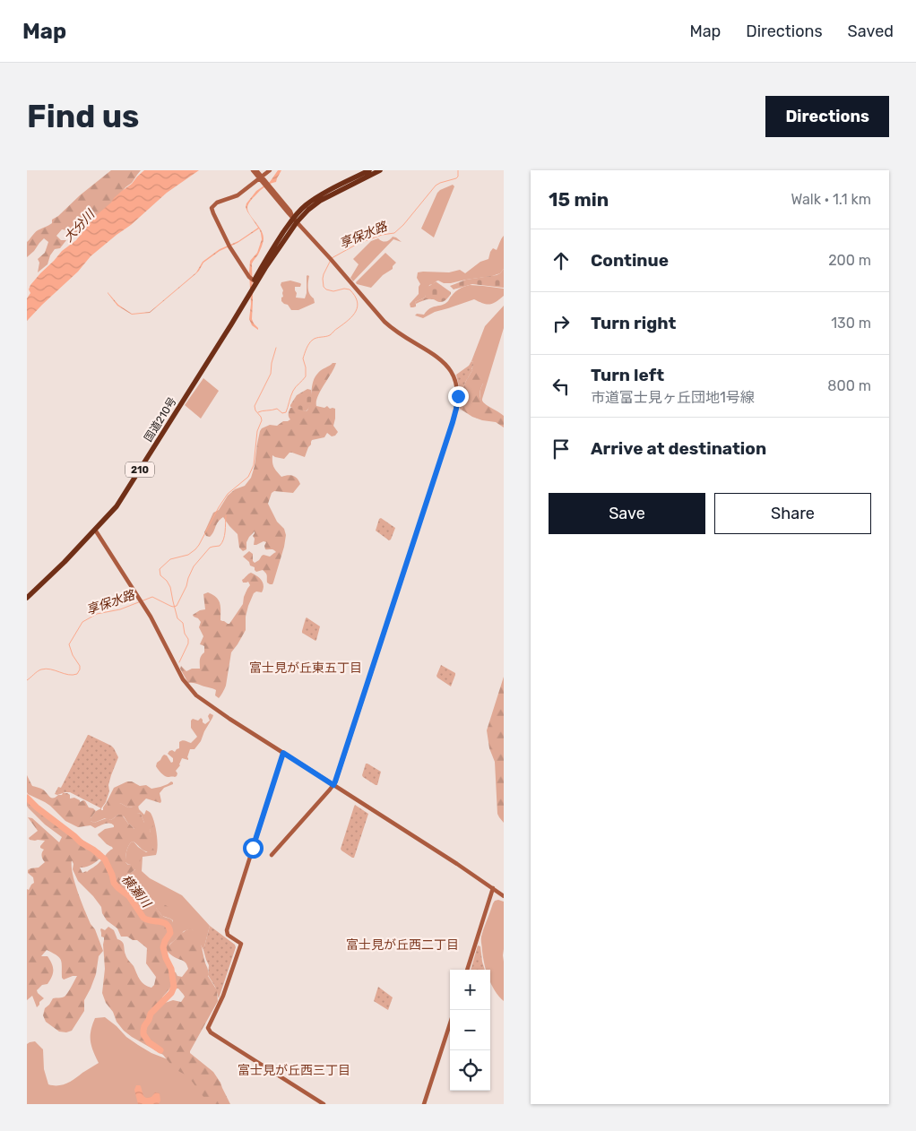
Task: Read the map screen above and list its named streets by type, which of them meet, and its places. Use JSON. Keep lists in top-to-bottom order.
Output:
{
  "streets": {
    "highway": ["国道210号", "210"]
  },
  "districts": ["富士見が丘東五丁目", "富士見が丘西二丁目", "富士見が丘西三丁目"],
  "water": ["大分川", "享保水路", "横瀬川"],
  "page": {
    "header": "Map",
    "nav": ["Map", "Directions", "Saved"],
    "buttons": [
      "Directions",
      ["Save", "Share"]
    ],
    "title": "Find us",
    "heading": ["15 min", "Walk · 1.1 km"],
    "list": [
      ["Continue", "200 m"],
      ["Turn right", "130 m"],
      ["Turn left", "市道富士見ヶ丘団地1号線", "800 m"],
      "Arrive at destination"
    ],
    "map_buttons": ["+", "−"]
  }
}
